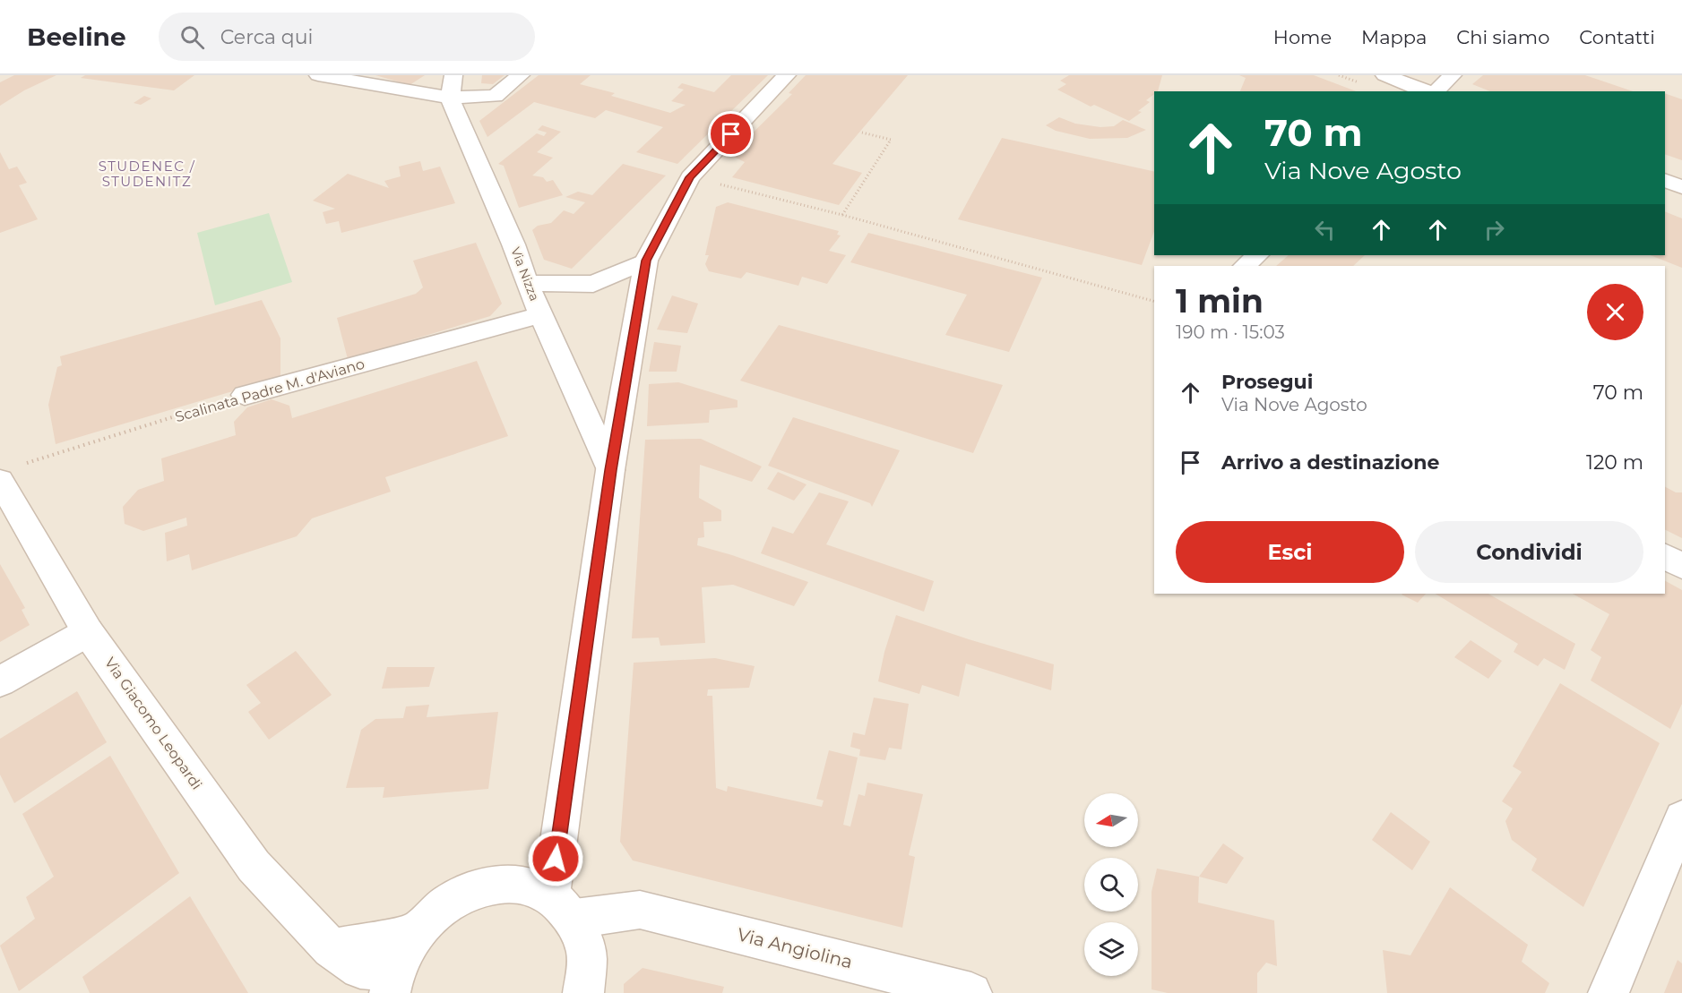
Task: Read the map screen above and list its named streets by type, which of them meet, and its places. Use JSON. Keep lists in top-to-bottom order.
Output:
{
  "streets": {
    "street": [
      "Via Nizza",
      "Scalinata Padre M. d'Aviano",
      "Via Giacomo Leopardi",
      "Via Angiolina"
    ]
  },
  "crossings": [
    ["Via Nizza", "Scalinata Padre M. d'Aviano"],
    ["Scalinata Padre M. d'Aviano", "Via Giacomo Leopardi"]
  ],
  "districts": ["STUDENEC / STUDENITZ"],
  "north": "left",
  "page": {
    "header": "Beeline",
    "search": "Cerca qui",
    "nav": [
      "Home",
      "Mappa",
      "Chi siamo",
      "Contatti"
    ],
    "turn": ["70 m", "Via Nove Agosto"],
    "heading": ["1 min", "190 m · 15:03"],
    "list": [
      {
        "name": "Prosegui",
        "note": "Via Nove Agosto",
        "value": "70 m"
      },
      {
        "name": "Arrivo a destinazione",
        "value": "120 m"
      }
    ],
    "buttons": ["Esci", "Condividi"]
  }
}
